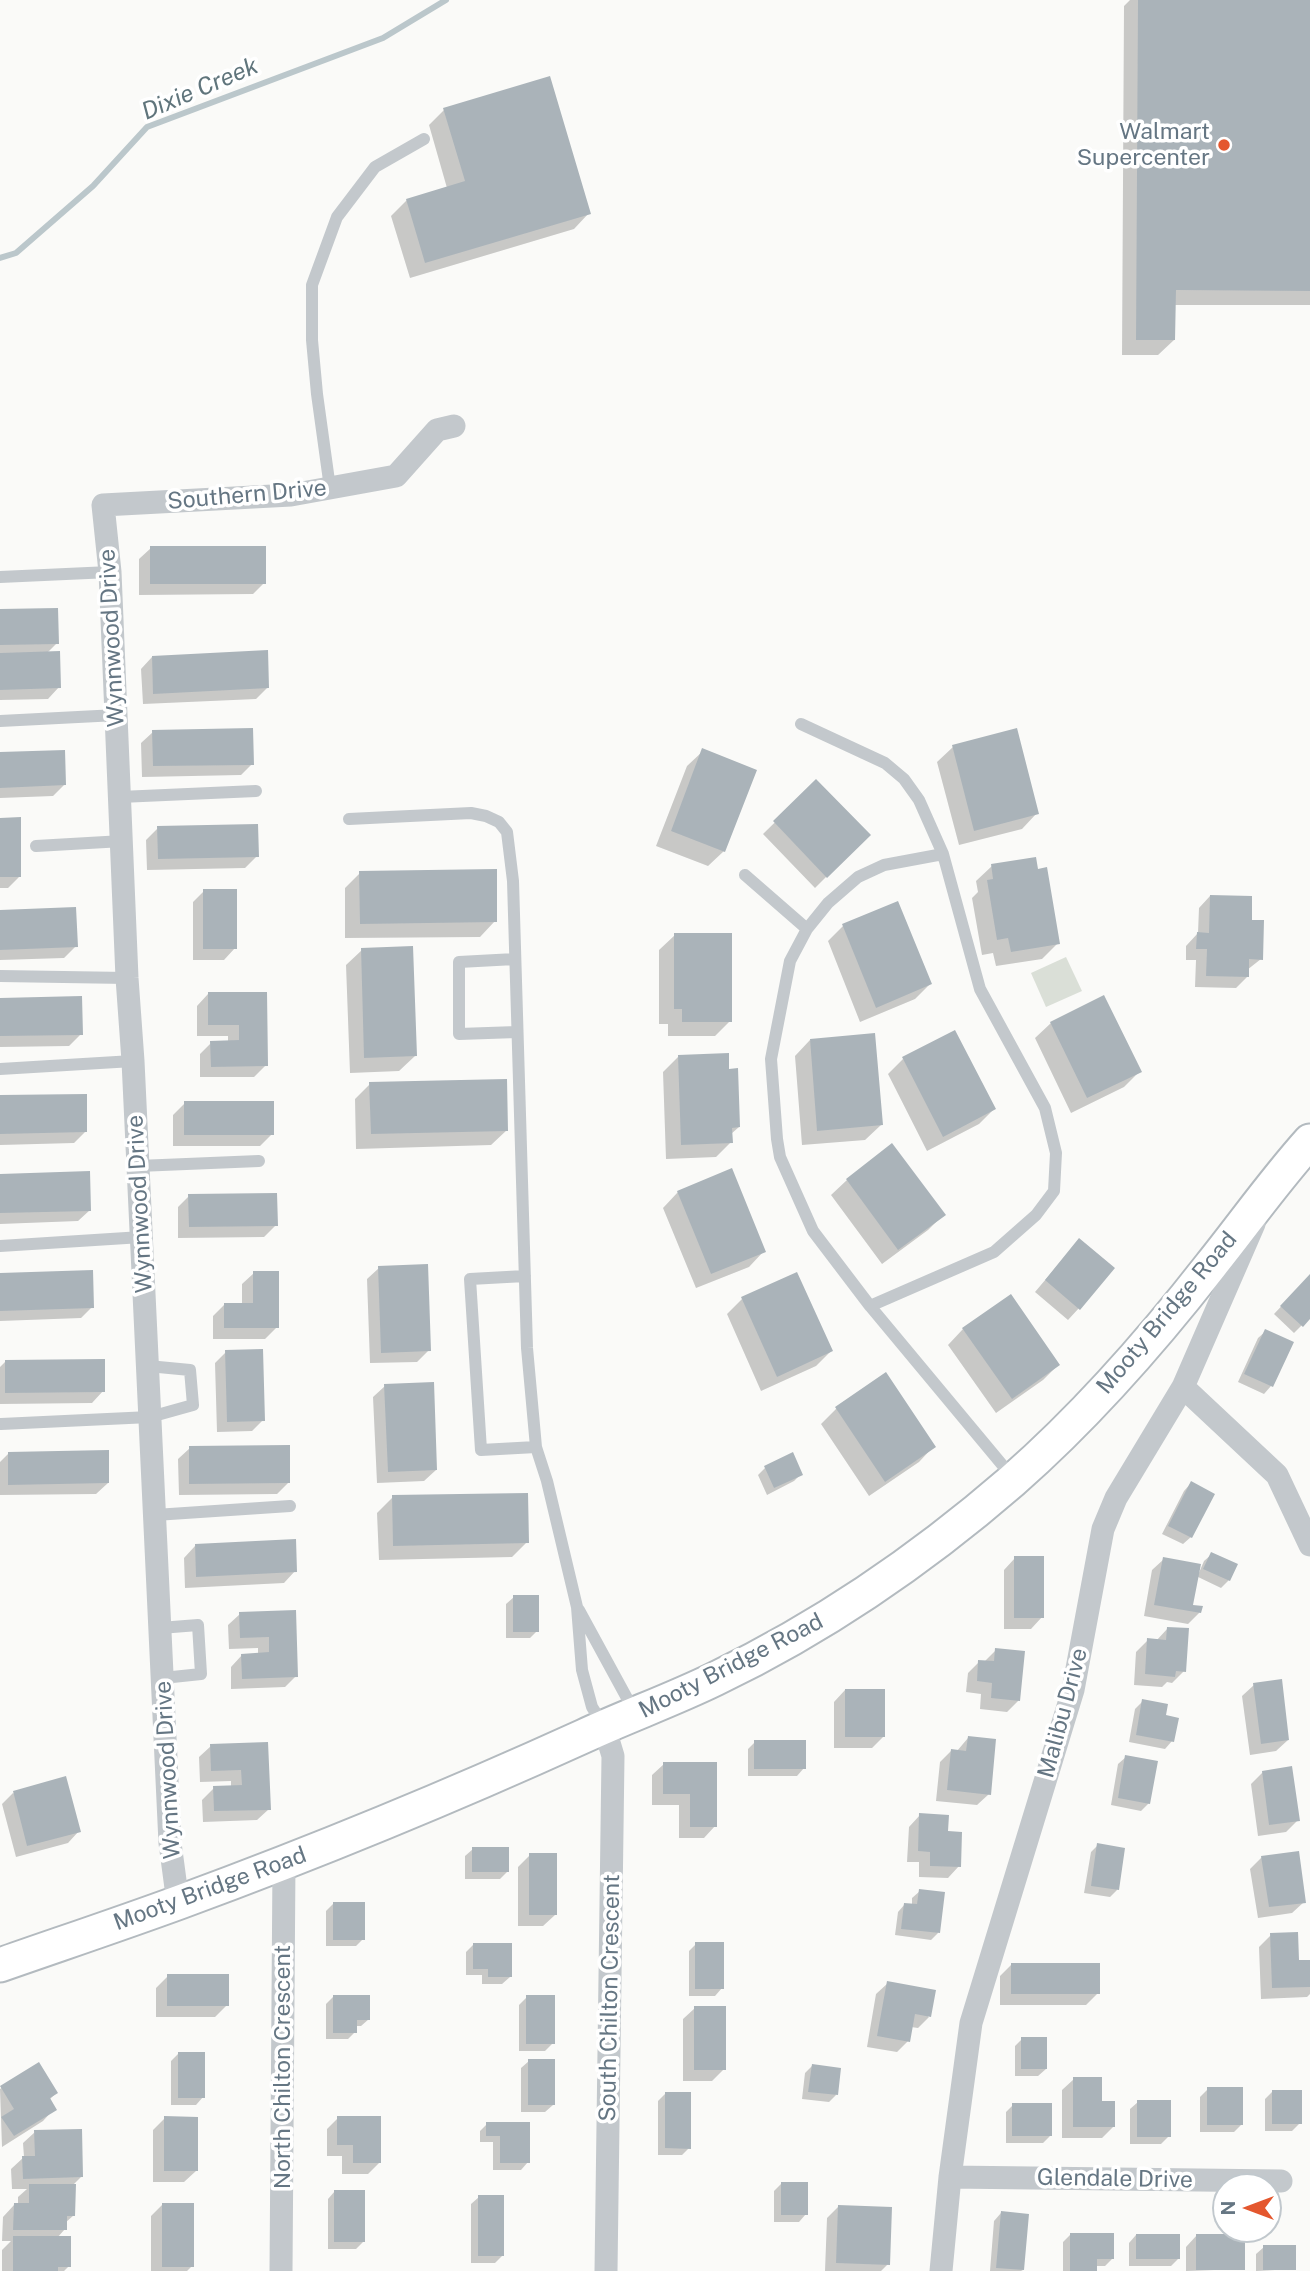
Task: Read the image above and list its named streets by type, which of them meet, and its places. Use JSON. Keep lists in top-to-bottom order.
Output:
{
  "streets": {
    "main road": ["Mooty Bridge Road"],
    "street": [
      "Southern Drive",
      "Wynnwood Drive",
      "Malibu Drive",
      "South Chilton Crescent",
      "North Chilton Crescent",
      "Glendale Drive"
    ]
  },
  "crossings": [
    ["Southern Drive", "Wynnwood Drive"],
    ["Wynnwood Drive", "Mooty Bridge Road"],
    ["Mooty Bridge Road", "Malibu Drive"],
    ["Mooty Bridge Road", "South Chilton Crescent"],
    ["Mooty Bridge Road", "North Chilton Crescent"],
    ["Malibu Drive", "Glendale Drive"]
  ],
  "water": ["Dixie Creek"],
  "places": ["Walmart Supercenter"],
  "north": "left"
}
